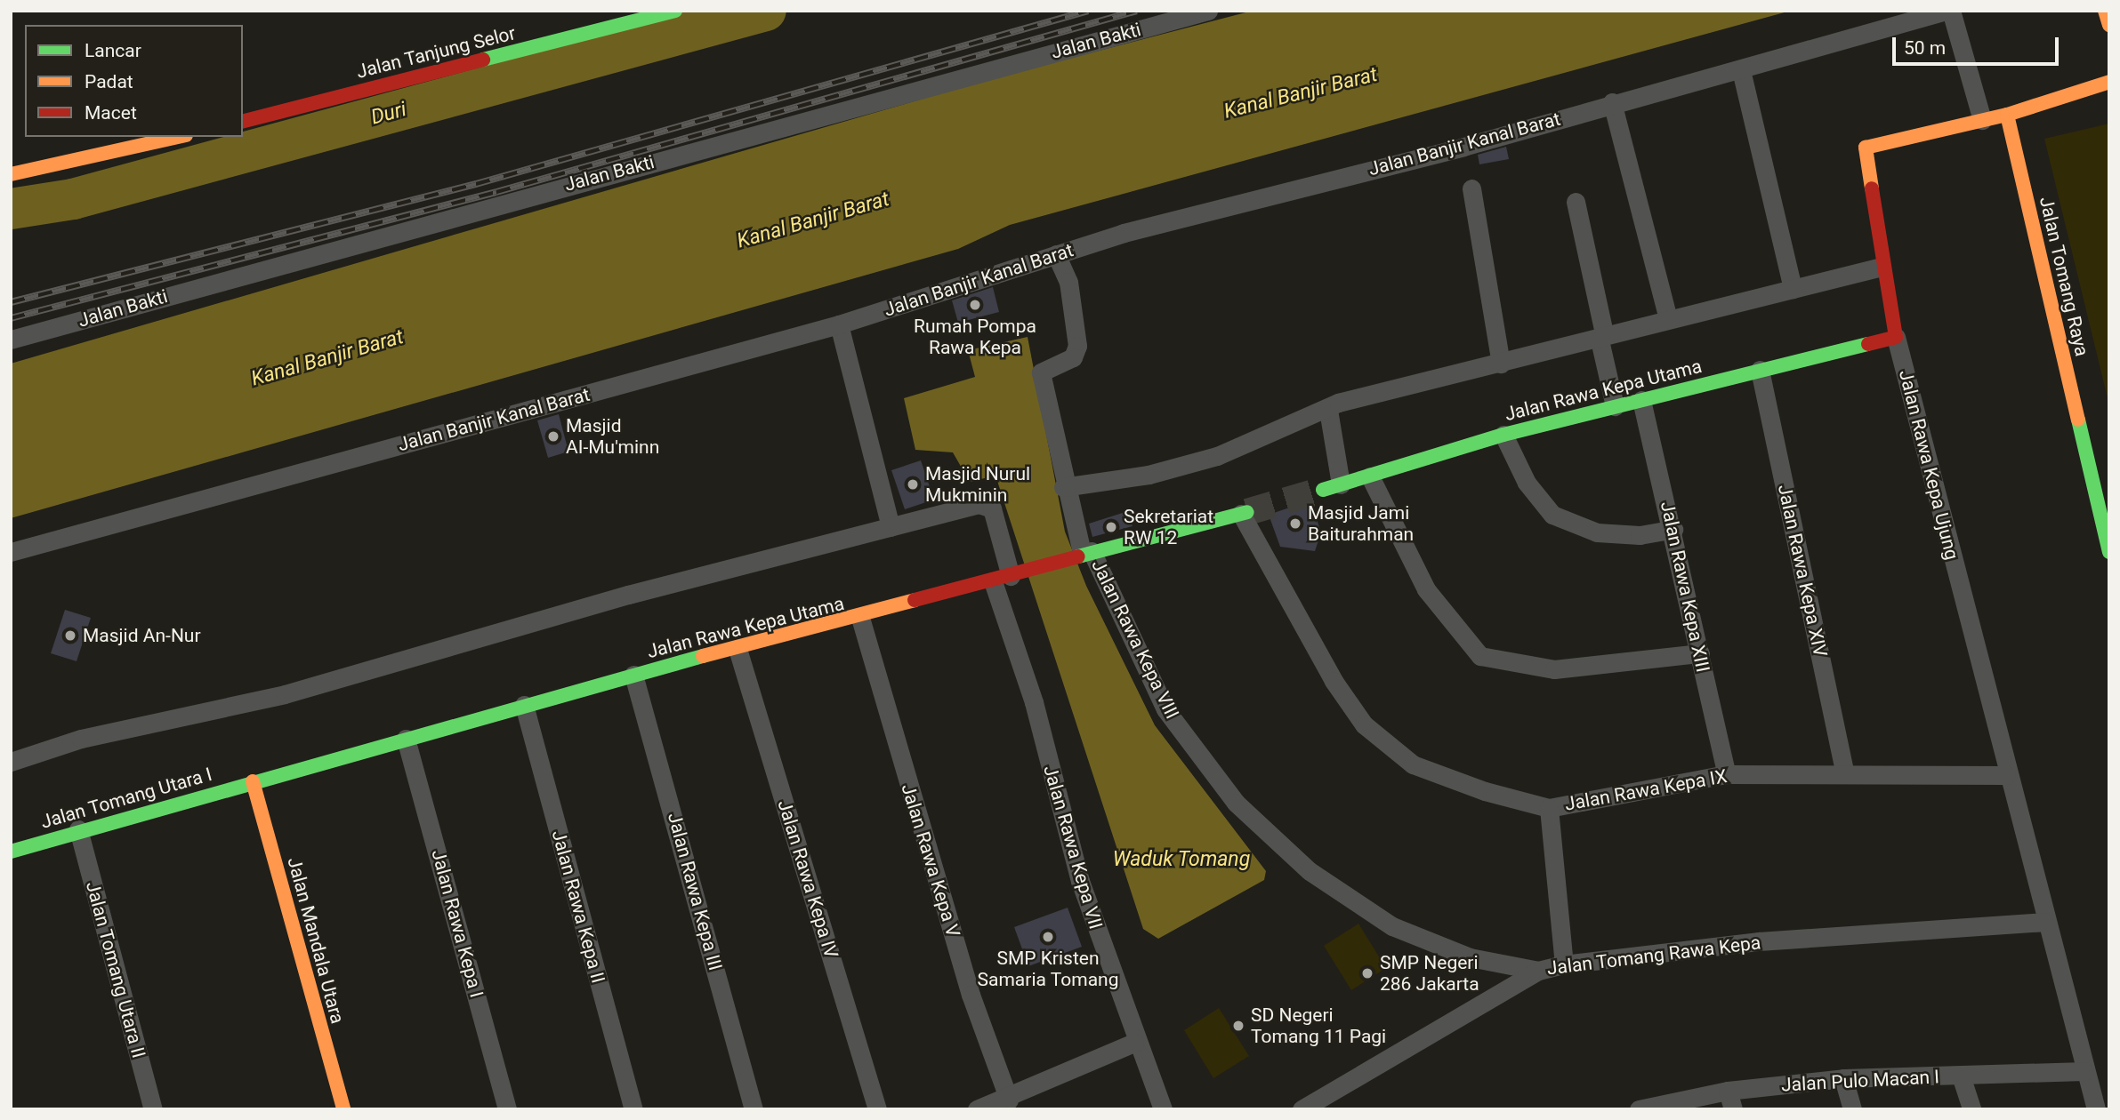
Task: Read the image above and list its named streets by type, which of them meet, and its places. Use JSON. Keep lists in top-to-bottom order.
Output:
{
  "streets": {
    "street": [
      "Jalan Bakti",
      "Jalan Tanjung Selor",
      "Jalan Banjir Kanal Barat",
      "Jalan Tomang Raya",
      "Jalan Rawa Kepa Utama",
      "Jalan Rawa Kepa Ujung",
      "Jalan Rawa Kepa XIV",
      "Jalan Rawa Kepa XIII",
      "Jalan Rawa Kepa VIII",
      "Jalan Rawa Kepa IX",
      "Jalan Tomang Utara I",
      "Jalan Rawa Kepa VII",
      "Jalan Rawa Kepa V",
      "Jalan Rawa Kepa IV",
      "Jalan Rawa Kepa III",
      "Jalan Rawa Kepa II",
      "Jalan Rawa Kepa I",
      "Jalan Mandala Utara",
      "Jalan Tomang Rawa Kepa",
      "Jalan Tomang Utara II",
      "Jalan Pulo Macan I"
    ]
  },
  "crossings": [
    ["Jalan Banjir Kanal Barat", "Jalan Rawa Kepa VIII"],
    ["Jalan Tomang Raya", "Jalan Rawa Kepa Ujung"],
    ["Jalan Rawa Kepa Utama", "Jalan Rawa Kepa Ujung"],
    ["Jalan Rawa Kepa Utama", "Jalan Rawa Kepa XIV"],
    ["Jalan Rawa Kepa Utama", "Jalan Rawa Kepa XIII"],
    ["Jalan Rawa Kepa Utama", "Jalan Rawa Kepa VIII"],
    ["Jalan Rawa Kepa Utama", "Jalan Rawa Kepa IX"],
    ["Jalan Rawa Kepa Utama", "Jalan Tomang Utara I"],
    ["Jalan Rawa Kepa Utama", "Jalan Rawa Kepa VII"],
    ["Jalan Rawa Kepa Utama", "Jalan Rawa Kepa V"],
    ["Jalan Rawa Kepa Utama", "Jalan Rawa Kepa IV"],
    ["Jalan Rawa Kepa Utama", "Jalan Rawa Kepa III"],
    ["Jalan Rawa Kepa Utama", "Jalan Rawa Kepa II"],
    ["Jalan Rawa Kepa Utama", "Jalan Rawa Kepa I"],
    ["Jalan Rawa Kepa Utama", "Jalan Mandala Utara"],
    ["Jalan Rawa Kepa Ujung", "Jalan Rawa Kepa IX"],
    ["Jalan Rawa Kepa Ujung", "Jalan Tomang Rawa Kepa"],
    ["Jalan Rawa Kepa Ujung", "Jalan Pulo Macan I"],
    ["Jalan Rawa Kepa XIV", "Jalan Rawa Kepa IX"],
    ["Jalan Rawa Kepa XIII", "Jalan Rawa Kepa IX"],
    ["Jalan Rawa Kepa VIII", "Jalan Tomang Rawa Kepa"],
    ["Jalan Tomang Utara I", "Jalan Mandala Utara"],
    ["Jalan Tomang Utara I", "Jalan Tomang Utara II"]
  ],
  "water": ["Kanal Banjir Barat", "Duri", "Waduk Tomang"],
  "places": [
    "Rumah Pompa Rawa Kepa",
    "Masjid AI-Mu'minn",
    "Masjid Nurul Mukminin",
    "Masjid Jami Baiturahman",
    "Sekretariat RW 12",
    "Masjid An-Nur",
    "SMP Kristen Samaria Tomang",
    "SMP Negeri 286 Jakarta",
    "SD Negeri Tomang 11 Pagi"
  ],
  "legend": ["Lancar", "Padat", "Macet"],
  "scale_bar": "50 m"
}
